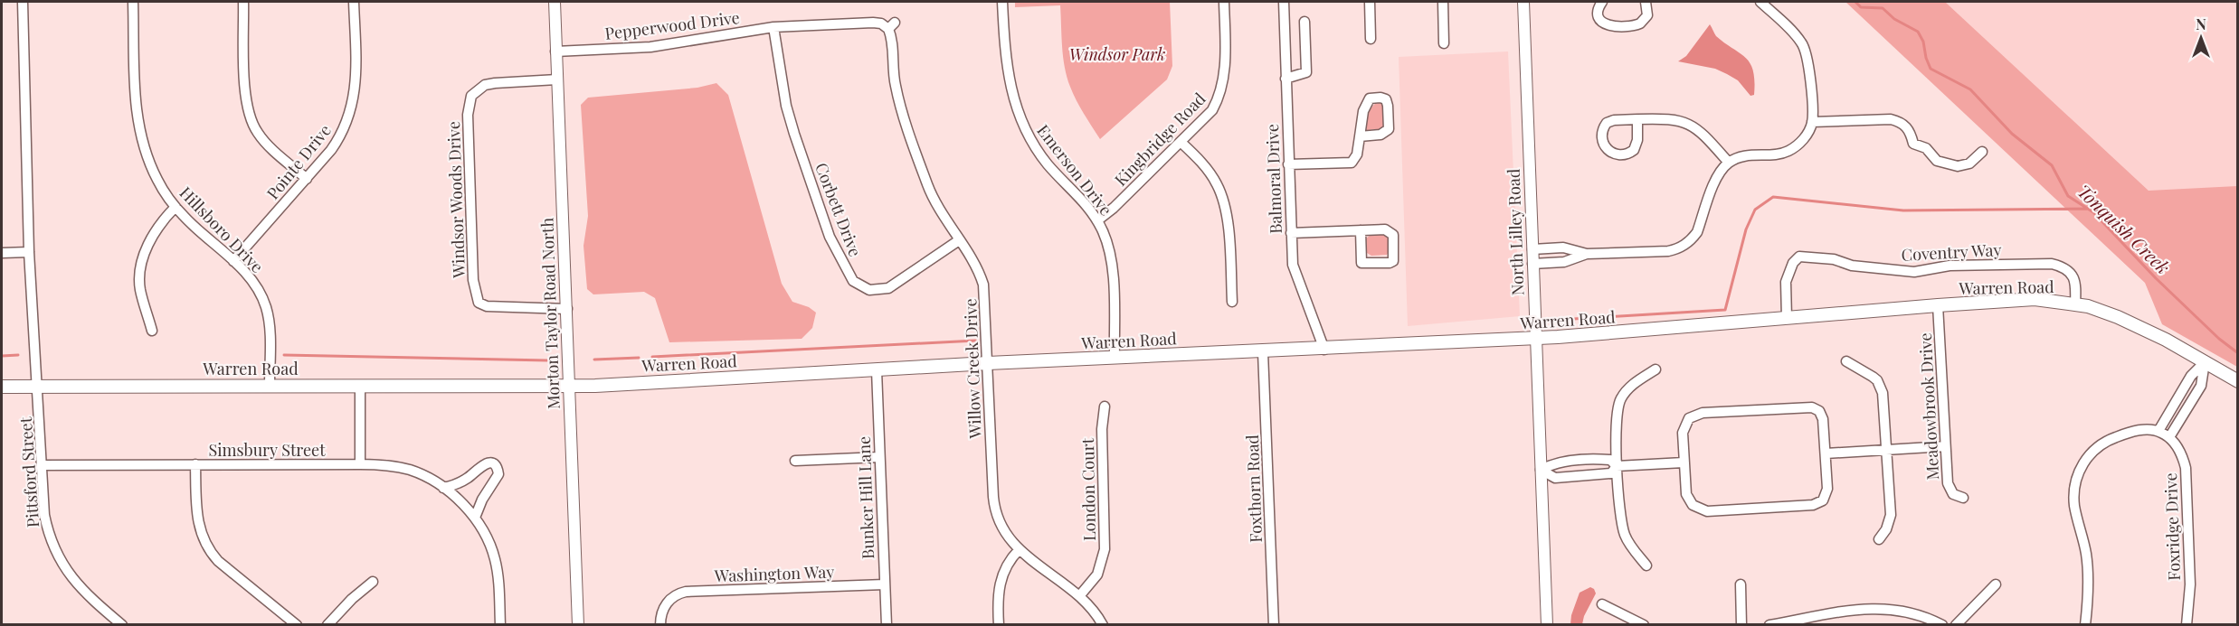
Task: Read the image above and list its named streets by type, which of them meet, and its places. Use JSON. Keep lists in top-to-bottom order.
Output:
{
  "streets": {
    "main road": ["Warren Road"],
    "street": [
      "Pepperwood Drive",
      "Kingbridge Road",
      "Pointe Drive",
      "Emerson Drive",
      "Balmoral Drive",
      "Windsor Woods Drive",
      "Corbett Drive",
      "Hillsboro Drive",
      "North Lilley Road",
      "Coventry Way",
      "Morton Taylor Road North",
      "Willow Creek Drive",
      "Meadowbrook Drive",
      "Simsbury Street",
      "Pittsford Street",
      "Foxthorn Road",
      "London Court",
      "Bunker Hill Lane",
      "Foxridge Drive",
      "Washington Way"
    ]
  },
  "crossings": [
    ["Pepperwood Drive", "Corbett Drive"],
    ["Pepperwood Drive", "Morton Taylor Road North"],
    ["Pepperwood Drive", "Willow Creek Drive"],
    ["Kingbridge Road", "Emerson Drive"],
    ["Pointe Drive", "Hillsboro Drive"],
    ["Emerson Drive", "Warren Road"],
    ["Balmoral Drive", "Warren Road"],
    ["Windsor Woods Drive", "Morton Taylor Road North"],
    ["Corbett Drive", "Willow Creek Drive"],
    ["Hillsboro Drive", "Warren Road"],
    ["North Lilley Road", "Warren Road"],
    ["Coventry Way", "Warren Road"],
    ["Warren Road", "Morton Taylor Road North"],
    ["Warren Road", "Willow Creek Drive"],
    ["Warren Road", "Meadowbrook Drive"],
    ["Warren Road", "Pittsford Street"],
    ["Warren Road", "Foxthorn Road"],
    ["Warren Road", "Bunker Hill Lane"],
    ["Willow Creek Drive", "London Court"],
    ["Simsbury Street", "Pittsford Street"],
    ["Bunker Hill Lane", "Washington Way"]
  ],
  "water": ["Tonquish Creek"],
  "parks": ["Windsor Park"],
  "north": "top"
}
